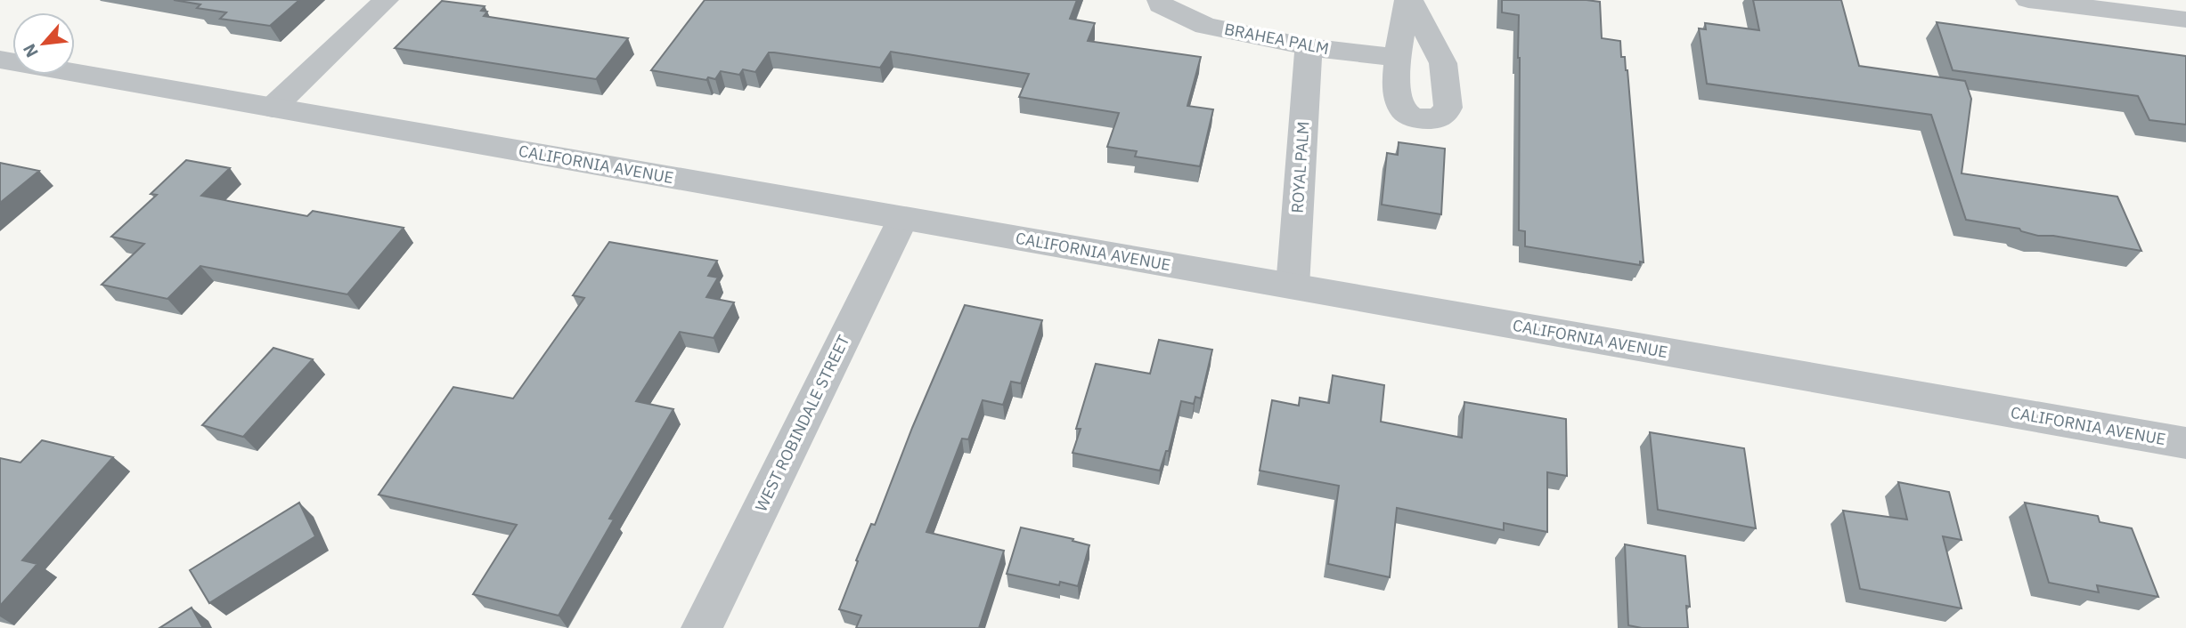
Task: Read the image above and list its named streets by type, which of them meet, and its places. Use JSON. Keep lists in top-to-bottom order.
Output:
{
  "streets": {
    "street": [
      "BRAHEA PALM",
      "CALIFORNIA AVENUE",
      "ROYAL PALM",
      "WEST ROBINDALE STREET"
    ]
  },
  "crossings": [
    ["BRAHEA PALM", "ROYAL PALM"],
    ["CALIFORNIA AVENUE", "ROYAL PALM"],
    ["CALIFORNIA AVENUE", "WEST ROBINDALE STREET"]
  ],
  "north": "bottom left"
}
